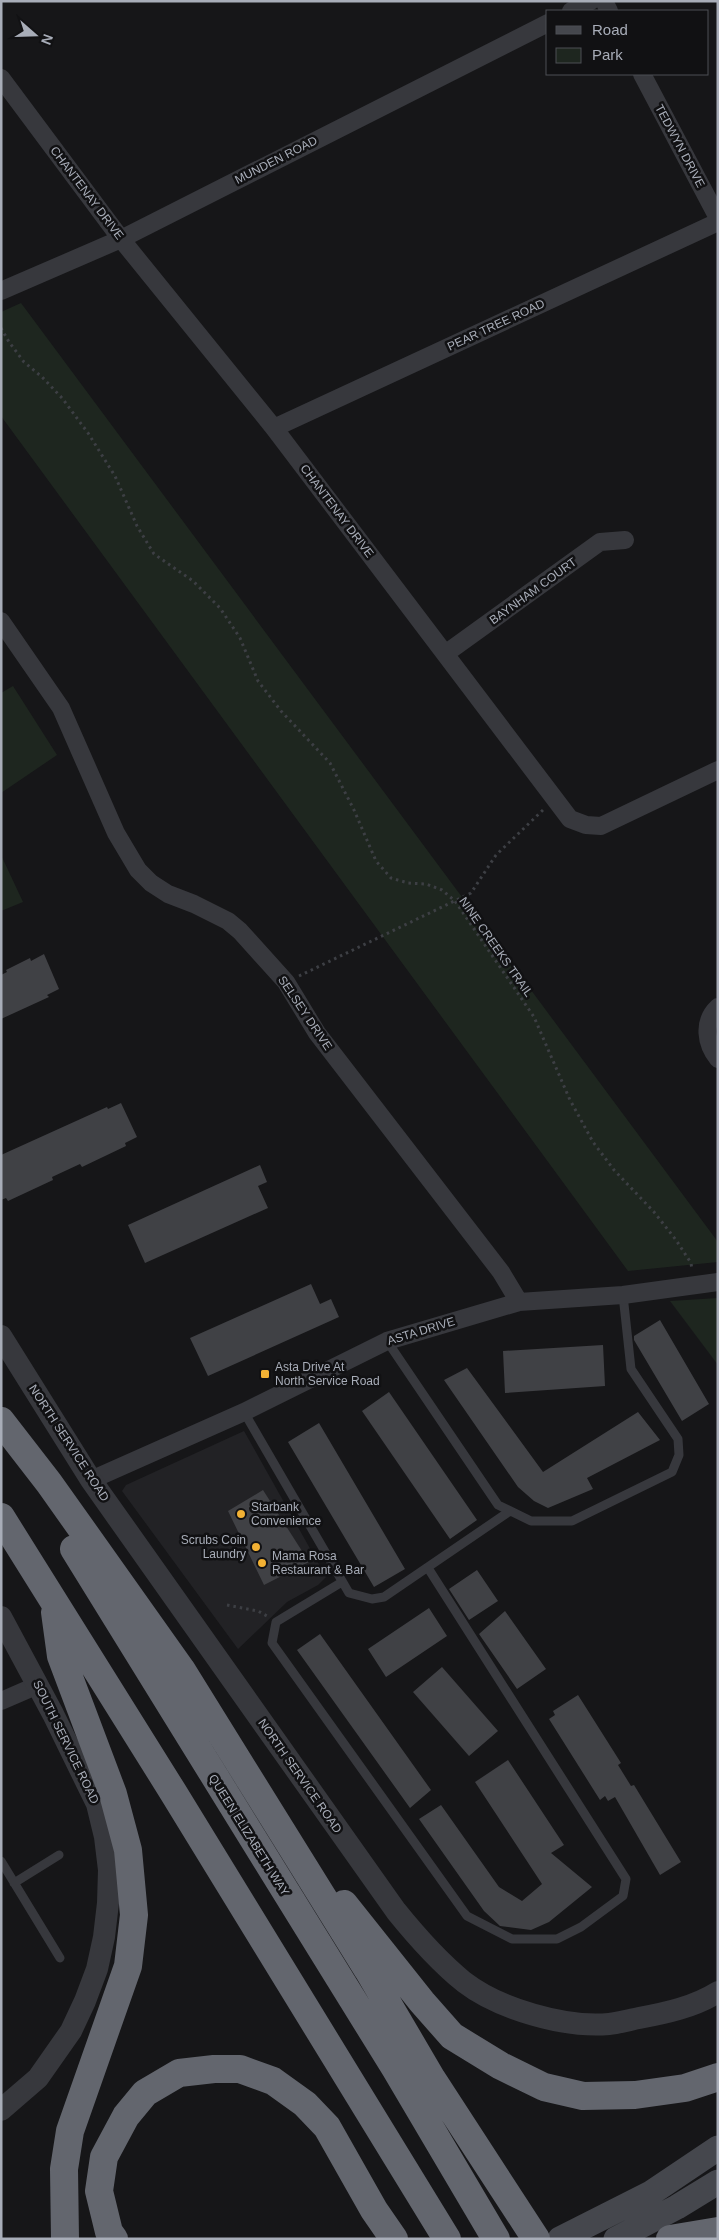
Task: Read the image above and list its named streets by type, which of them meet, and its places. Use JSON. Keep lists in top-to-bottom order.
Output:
{
  "streets": {
    "highway": ["QUEEN ELIZABETH WAY"],
    "street": [
      "TEDWYN DRIVE",
      "MUNDEN ROAD",
      "CHANTENAY DRIVE",
      "PEAR TREE ROAD",
      "BAYNHAM COURT",
      "SELSEY DRIVE",
      "ASTA DRIVE",
      "NORTH SERVICE ROAD",
      "SOUTH SERVICE ROAD"
    ],
    "path": ["NINE CREEKS TRAIL"]
  },
  "crossings": [
    ["MUNDEN ROAD", "CHANTENAY DRIVE"],
    ["CHANTENAY DRIVE", "PEAR TREE ROAD"],
    ["CHANTENAY DRIVE", "BAYNHAM COURT"],
    ["NINE CREEKS TRAIL", "ASTA DRIVE"],
    ["SELSEY DRIVE", "ASTA DRIVE"],
    ["ASTA DRIVE", "NORTH SERVICE ROAD"]
  ],
  "places": {
    "transit": ["Asta Drive At North Service Road"],
    "other": ["Starbank Convenience", "Scrubs Coin Laundry", "Mama Rosa Restaurant & Bar"]
  },
  "legend": ["Road", "Park"],
  "north": "right"
}
